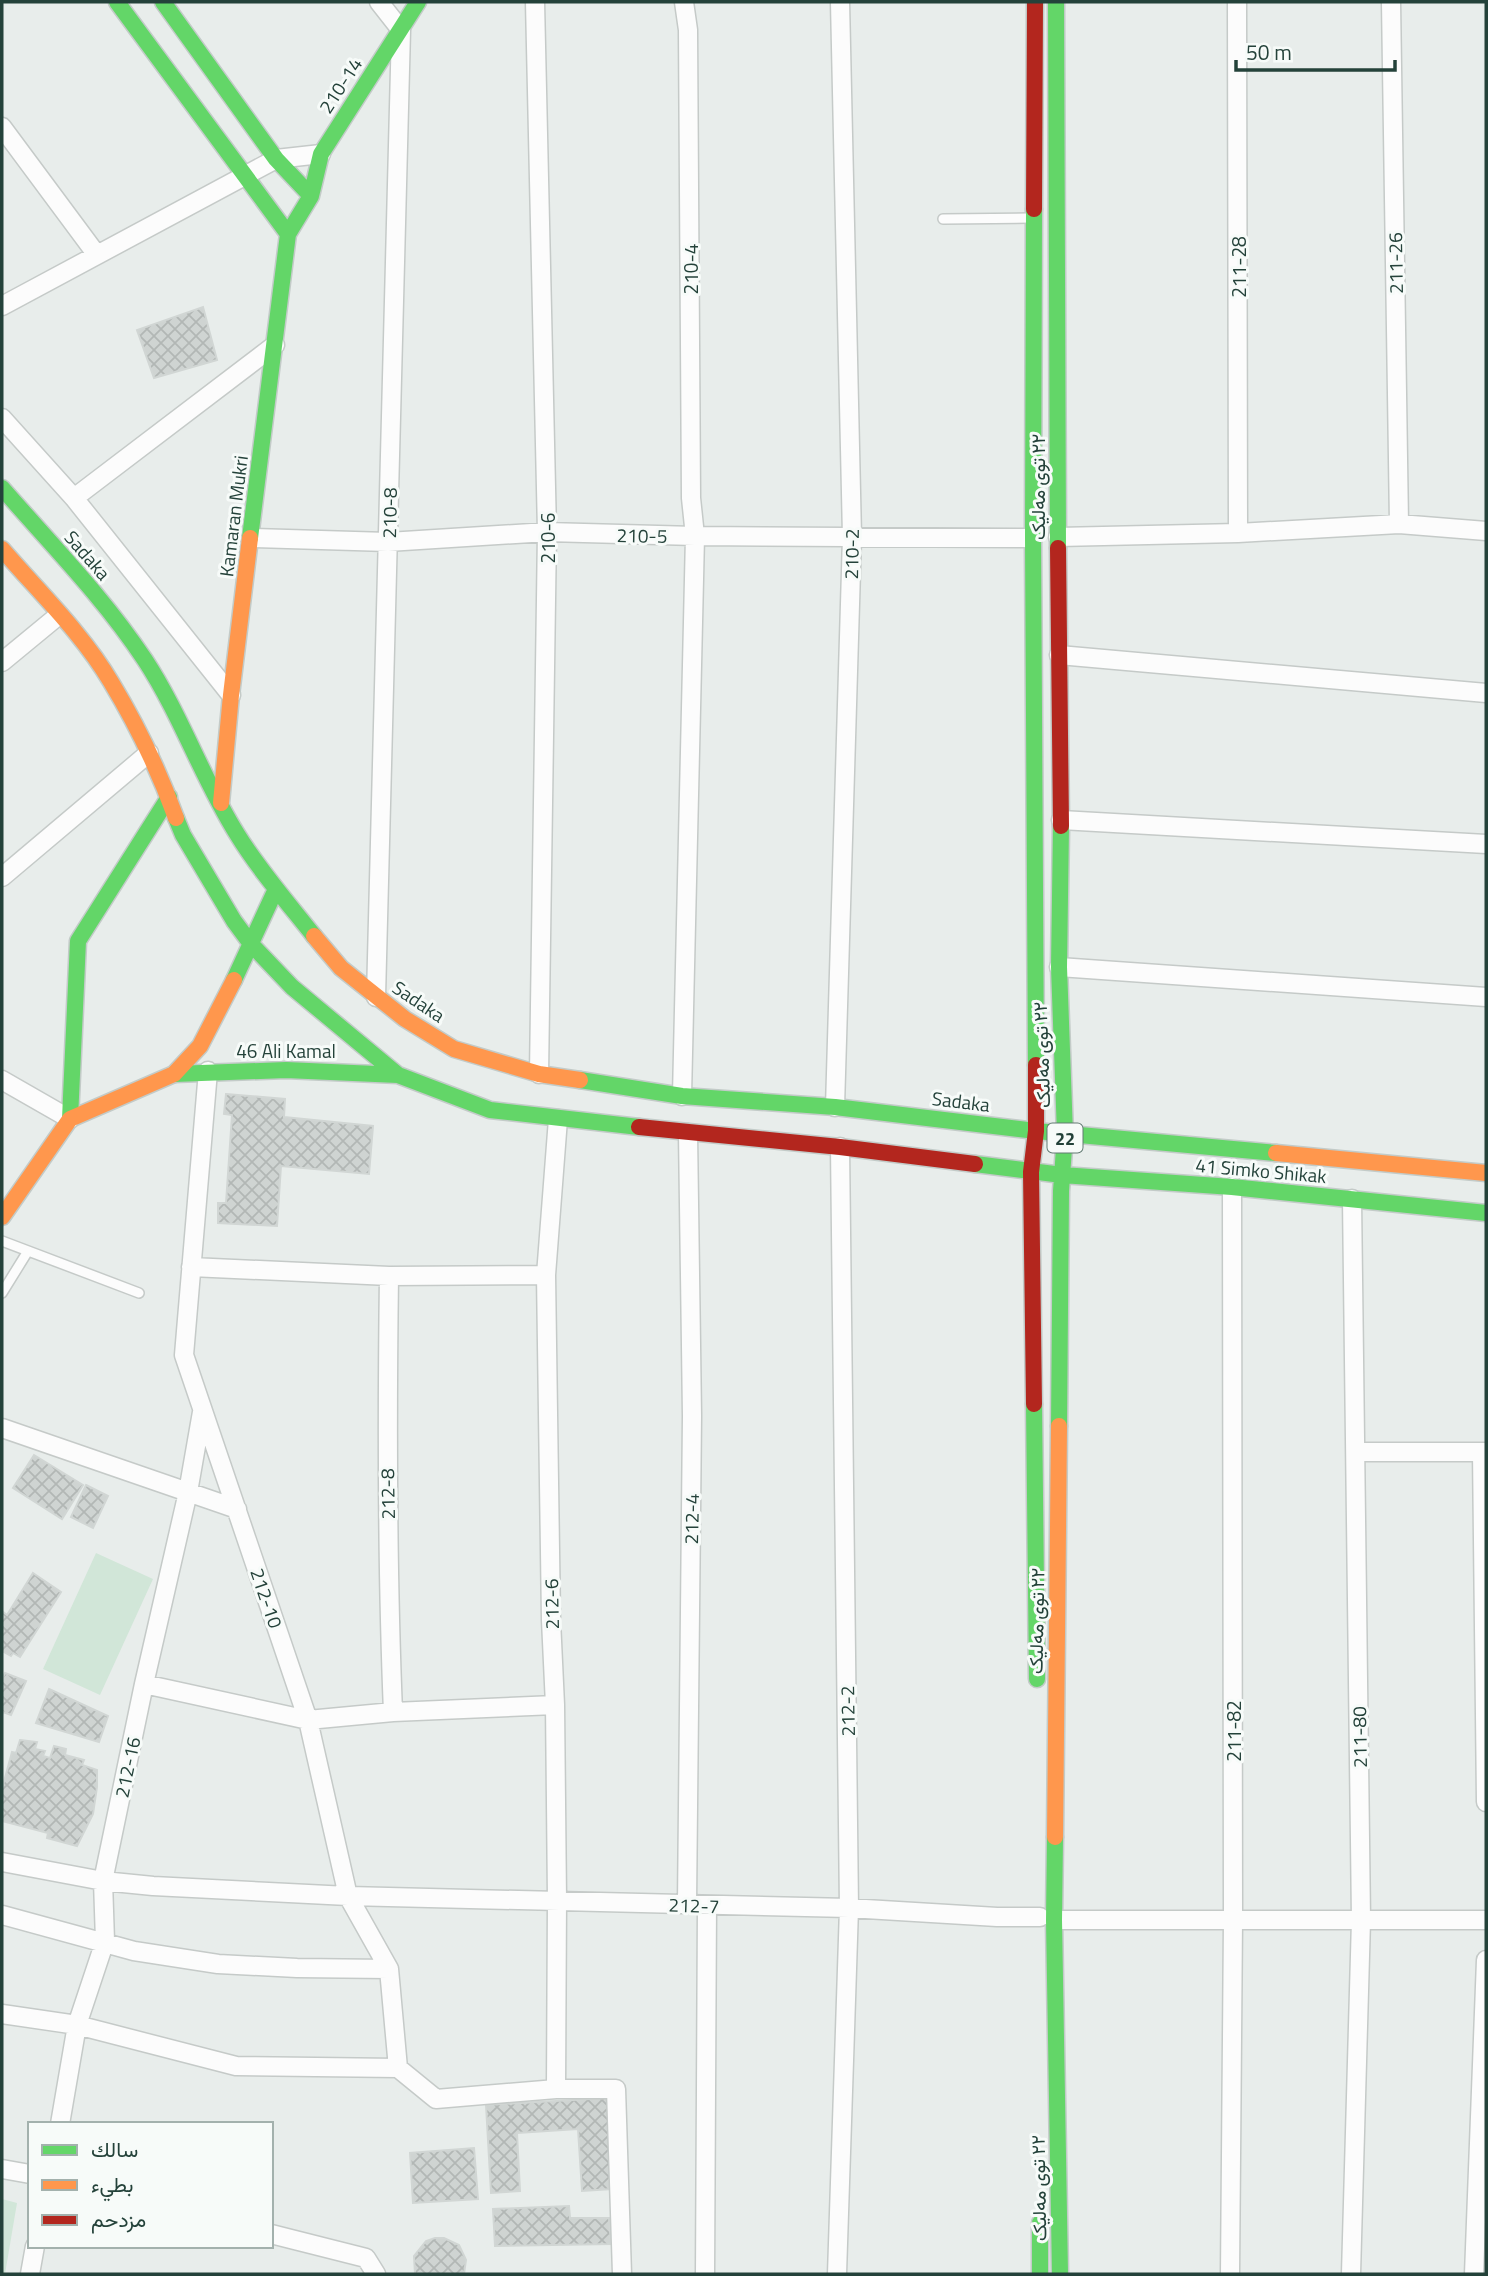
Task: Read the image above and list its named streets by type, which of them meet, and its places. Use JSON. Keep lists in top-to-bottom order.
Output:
{
  "streets": {
    "main road": [
      "210-14",
      "٢٢ توی مەلیک",
      "Kamaran Mukri",
      "Sadaka",
      "46 Ali Kamal",
      "22",
      "41 Simko Shikak"
    ],
    "street": [
      "211-26",
      "211-28",
      "210-4",
      "210-8",
      "210-5",
      "210-6",
      "210-2",
      "212-8",
      "212-4",
      "212-10",
      "212-6",
      "212-2",
      "211-82",
      "211-80",
      "212-16",
      "212-7"
    ]
  },
  "crossings": [
    ["210-14", "210-8"],
    ["210-14", "Kamaran Mukri"],
    ["210-4", "210-5"],
    ["210-4", "Sadaka"],
    ["٢٢ توی مەلیک", "210-5"],
    ["٢٢ توی مەلیک", "Sadaka"],
    ["٢٢ توی مەلیک", "41 Simko Shikak"],
    ["٢٢ توی مەلیک", "212-7"],
    ["210-8", "210-5"],
    ["210-8", "Sadaka"],
    ["Kamaran Mukri", "210-5"],
    ["Kamaran Mukri", "Sadaka"],
    ["210-5", "210-6"],
    ["210-5", "210-2"],
    ["210-6", "Sadaka"],
    ["210-2", "Sadaka"],
    ["Sadaka", "46 Ali Kamal"],
    ["Sadaka", "41 Simko Shikak"],
    ["46 Ali Kamal", "41 Simko Shikak"],
    ["46 Ali Kamal", "212-10"],
    ["41 Simko Shikak", "212-4"],
    ["41 Simko Shikak", "212-6"],
    ["41 Simko Shikak", "212-2"],
    ["41 Simko Shikak", "211-82"],
    ["41 Simko Shikak", "211-80"],
    ["212-4", "212-7"],
    ["212-10", "212-16"],
    ["212-10", "212-7"],
    ["212-6", "212-7"],
    ["212-2", "212-7"],
    ["211-82", "212-7"],
    ["211-80", "212-7"],
    ["212-16", "212-7"]
  ],
  "legend": ["سالك", "بطيء", "مزدحم"],
  "scale_bar": "50 m"
}
